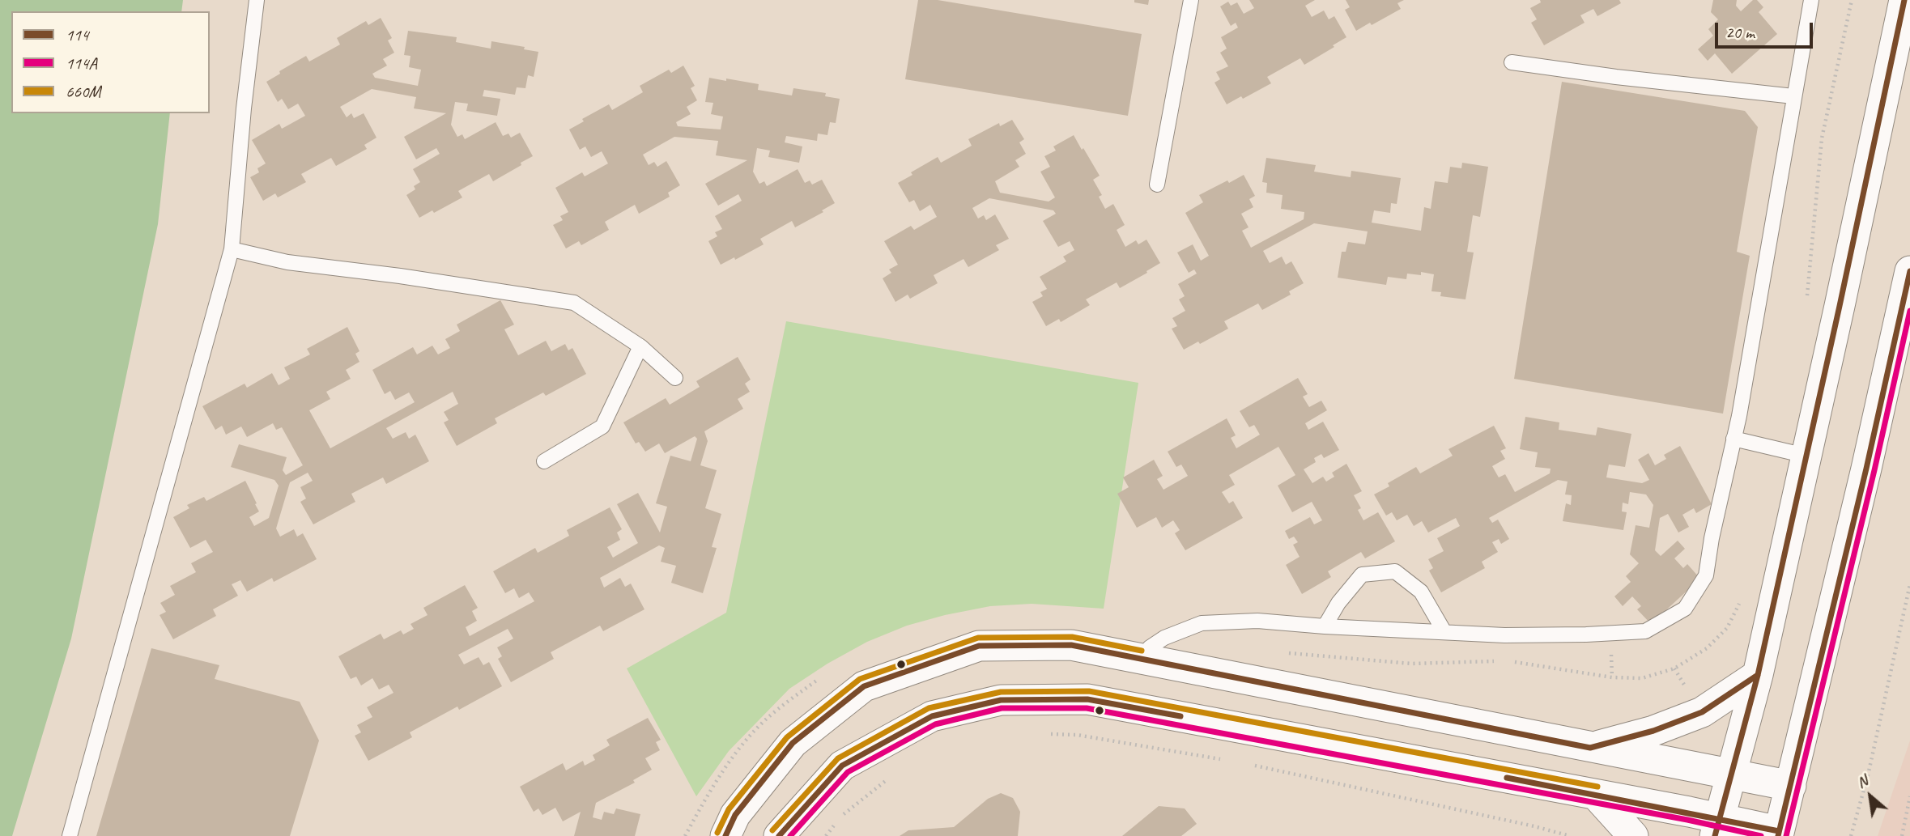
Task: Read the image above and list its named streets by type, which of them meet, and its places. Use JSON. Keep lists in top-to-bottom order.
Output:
{
  "lines": ["transit line 114", "transit line 114A", "transit line 660M"],
  "legend": ["114", "114A", "660M"],
  "scale_bar": "20 m",
  "north": "top left"
}
